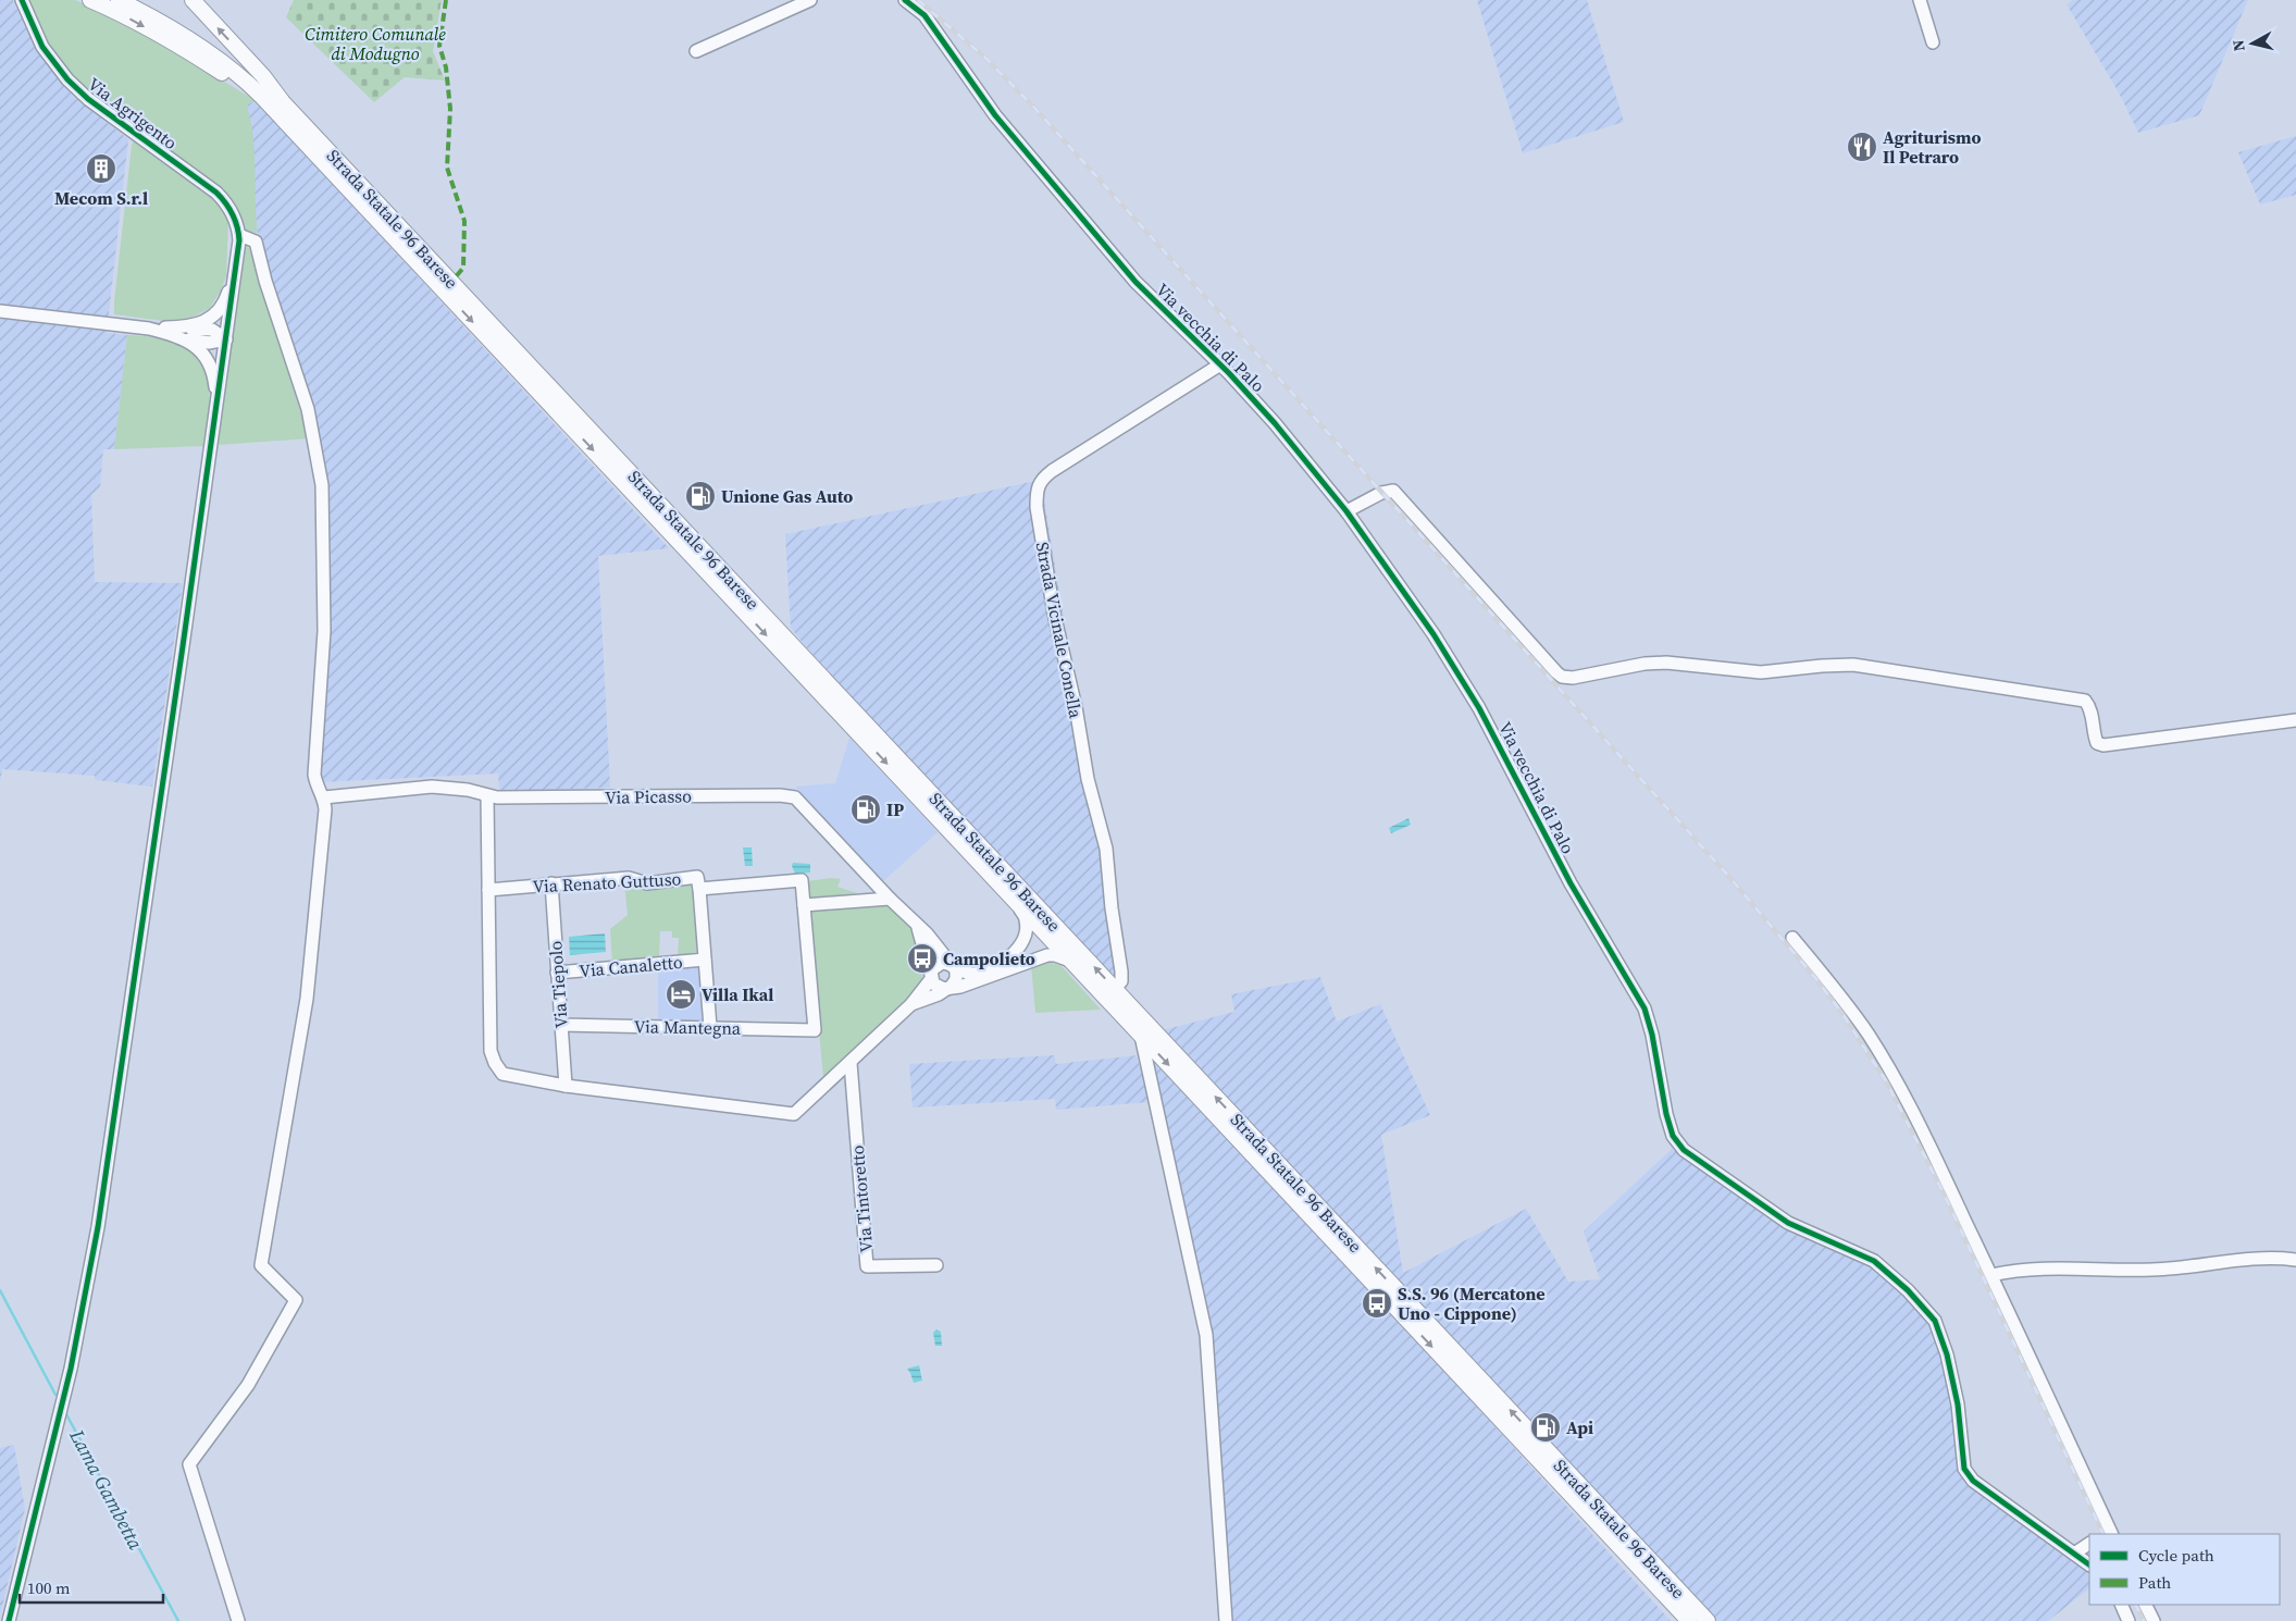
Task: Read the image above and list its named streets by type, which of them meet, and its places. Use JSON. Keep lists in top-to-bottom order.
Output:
{
  "streets": {
    "main road": ["Strada Statale 96 Barese"],
    "street": [
      "Via Agrigento",
      "Via vecchia di Palo",
      "Strada Vicinale Conella",
      "Via Picasso",
      "Via Renato Guttuso",
      "Via Canaletto",
      "Via Tiepolo",
      "Via Mantegna",
      "Via Tintoretto"
    ]
  },
  "crossings": [
    ["Strada Statale 96 Barese", "Strada Vicinale Conella"],
    ["Via vecchia di Palo", "Strada Vicinale Conella"],
    ["Via Renato Guttuso", "Via Tiepolo"],
    ["Via Renato Guttuso", "Via Mantegna"],
    ["Via Canaletto", "Via Tiepolo"],
    ["Via Tiepolo", "Via Mantegna"]
  ],
  "water": ["Lama Gambetta"],
  "parks": ["Cimitero Comunale di Modugno"],
  "places": {
    "restaurant": ["Agriturismo Il Petraro"],
    "building": ["Mecom S.r.l"],
    "fuel station": ["Unione Gas Auto", "IP", "Api"],
    "bus stop": ["Campolieto", "S.S. 96 (Mercatone Uno - Cippone)"],
    "hotel": ["Villa Ikal"]
  },
  "legend": ["Cycle path", "Path"],
  "scale_bar": "100 m",
  "north": "left"
}
